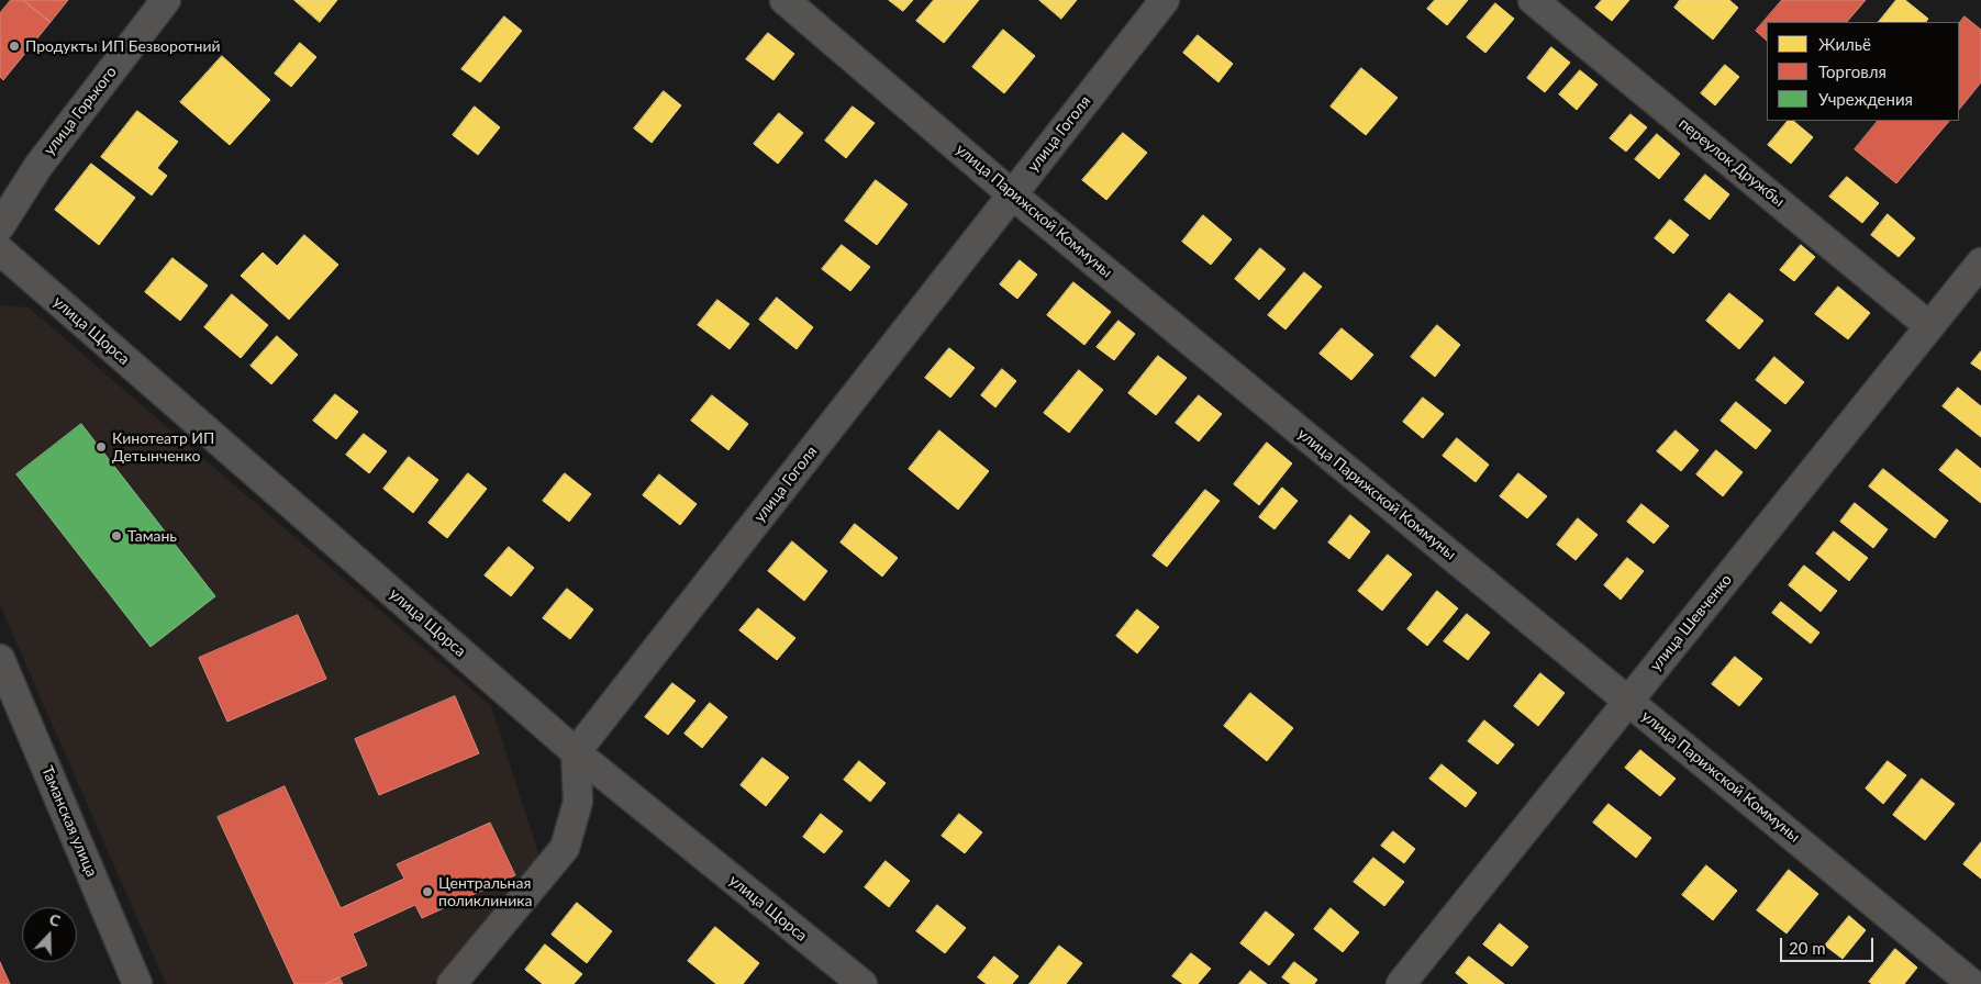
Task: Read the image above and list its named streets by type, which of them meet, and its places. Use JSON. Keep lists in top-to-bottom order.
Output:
{
  "streets": {
    "street": [
      "улица Горького",
      "улица Гоголя",
      "переулок Дружбы",
      "улица Парижской Коммуны",
      "улица Щорса",
      "улица Шевченко",
      "Таманская улица"
    ]
  },
  "crossings": [
    ["улица Гоголя", "улица Парижской Коммуны"],
    ["улица Гоголя", "улица Щорса"],
    ["переулок Дружбы", "улица Шевченко"],
    ["улица Парижской Коммуны", "улица Шевченко"]
  ],
  "places": [
    "Продукты ИП Безворотний",
    "Кинотеатр ИП Детынченко",
    "Тамань",
    "Центральная поликлиника"
  ],
  "legend": ["Жильё", "Торговля", "Учреждения"],
  "scale_bar": "20 m",
  "north": "top"
}
